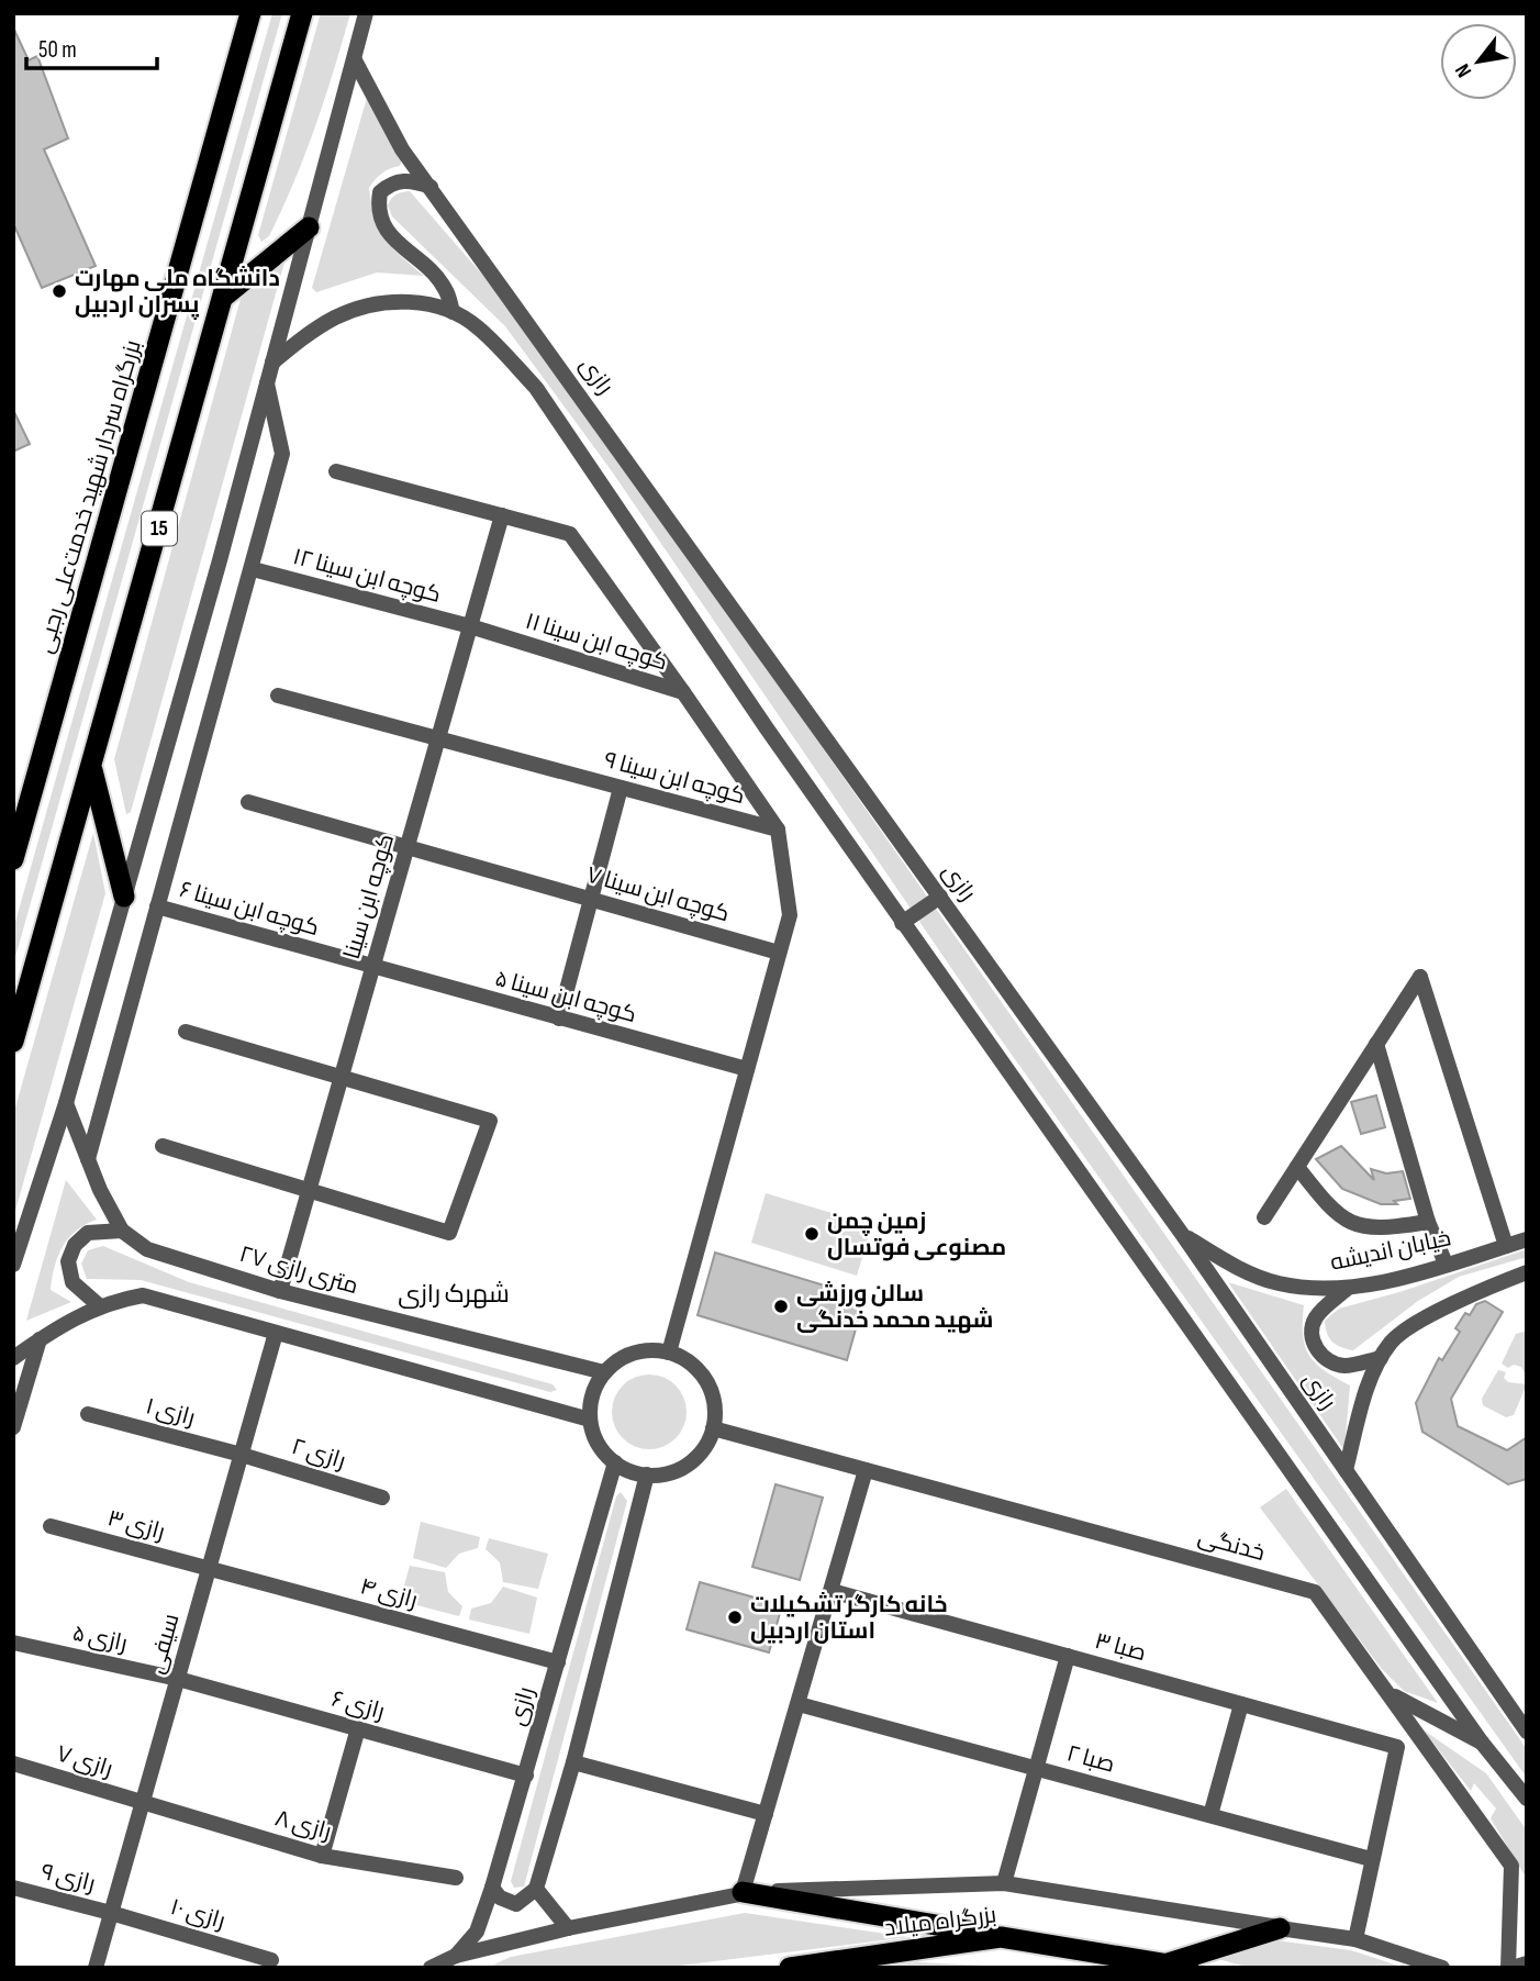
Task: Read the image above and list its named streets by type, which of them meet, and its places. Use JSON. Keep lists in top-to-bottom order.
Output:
{
  "streets": {
    "highway": ["بزرگراه سردار شهید خدمت‌علی رجبی", "15", "بزرگراه میلاد"],
    "street": [
      "رازی",
      "کوچه ابن سینا ۱۲",
      "کوچه ابن سینا ۱۱",
      "کوچه ابن سینا ۹",
      "کوچه ابن سینا ۷",
      "کوچه ابن سینا",
      "کوچه ابن سینا ۶",
      "کوچه ابن سینا ۵",
      "خیابان اندیشه",
      "۲۷ متری رازی",
      "رازی ۱",
      "رازی ۲",
      "رازی ۳",
      "خدنگی",
      "رازی ۴",
      "رازی ۵",
      "سیفی",
      "صبا ۳",
      "رازی ۶",
      "صبا ۲",
      "رازی ۷",
      "رازی ۸",
      "رازی ۹",
      "رازی ۱۰"
    ]
  },
  "crossings": [
    ["رازی", "خیابان اندیشه"],
    ["رازی", "۲۷ متری رازی"],
    ["رازی", "خدنگی"],
    ["رازی", "رازی ۴"],
    ["رازی", "رازی ۶"],
    ["کوچه ابن سینا ۱۲", "کوچه ابن سینا ۱۱"],
    ["کوچه ابن سینا ۱۲", "کوچه ابن سینا"],
    ["کوچه ابن سینا ۱۱", "کوچه ابن سینا ۹"],
    ["کوچه ابن سینا ۱۱", "کوچه ابن سینا"],
    ["کوچه ابن سینا ۹", "کوچه ابن سینا"],
    ["کوچه ابن سینا ۷", "کوچه ابن سینا"],
    ["کوچه ابن سینا", "کوچه ابن سینا ۶"],
    ["کوچه ابن سینا", "کوچه ابن سینا ۵"],
    ["کوچه ابن سینا", "۲۷ متری رازی"],
    ["کوچه ابن سینا ۶", "کوچه ابن سینا ۵"],
    ["۲۷ متری رازی", "خدنگی"],
    ["رازی ۱", "رازی ۲"],
    ["رازی ۱", "سیفی"],
    ["رازی ۲", "سیفی"],
    ["رازی ۳", "رازی ۴"],
    ["رازی ۳", "سیفی"],
    ["رازی ۴", "سیفی"],
    ["رازی ۵", "سیفی"],
    ["رازی ۵", "رازی ۶"],
    ["سیفی", "رازی ۶"],
    ["سیفی", "رازی ۷"],
    ["سیفی", "رازی ۸"],
    ["سیفی", "رازی ۹"],
    ["سیفی", "رازی ۱۰"],
    ["صبا ۳", "صبا ۲"],
    ["رازی ۷", "رازی ۸"],
    ["رازی ۹", "رازی ۱۰"]
  ],
  "districts": ["شهرک رازی"],
  "places": [
    "دانشگاه ملی مهارت پسران اردبیل",
    "زمین چمن مصنوعی فوتسال",
    "سالن ورزشی شهید محمد خدنگی",
    "خانه کارگر تشکیلات استان اردبیل"
  ],
  "scale_bar": "50 m",
  "north": "bottom left"
}
